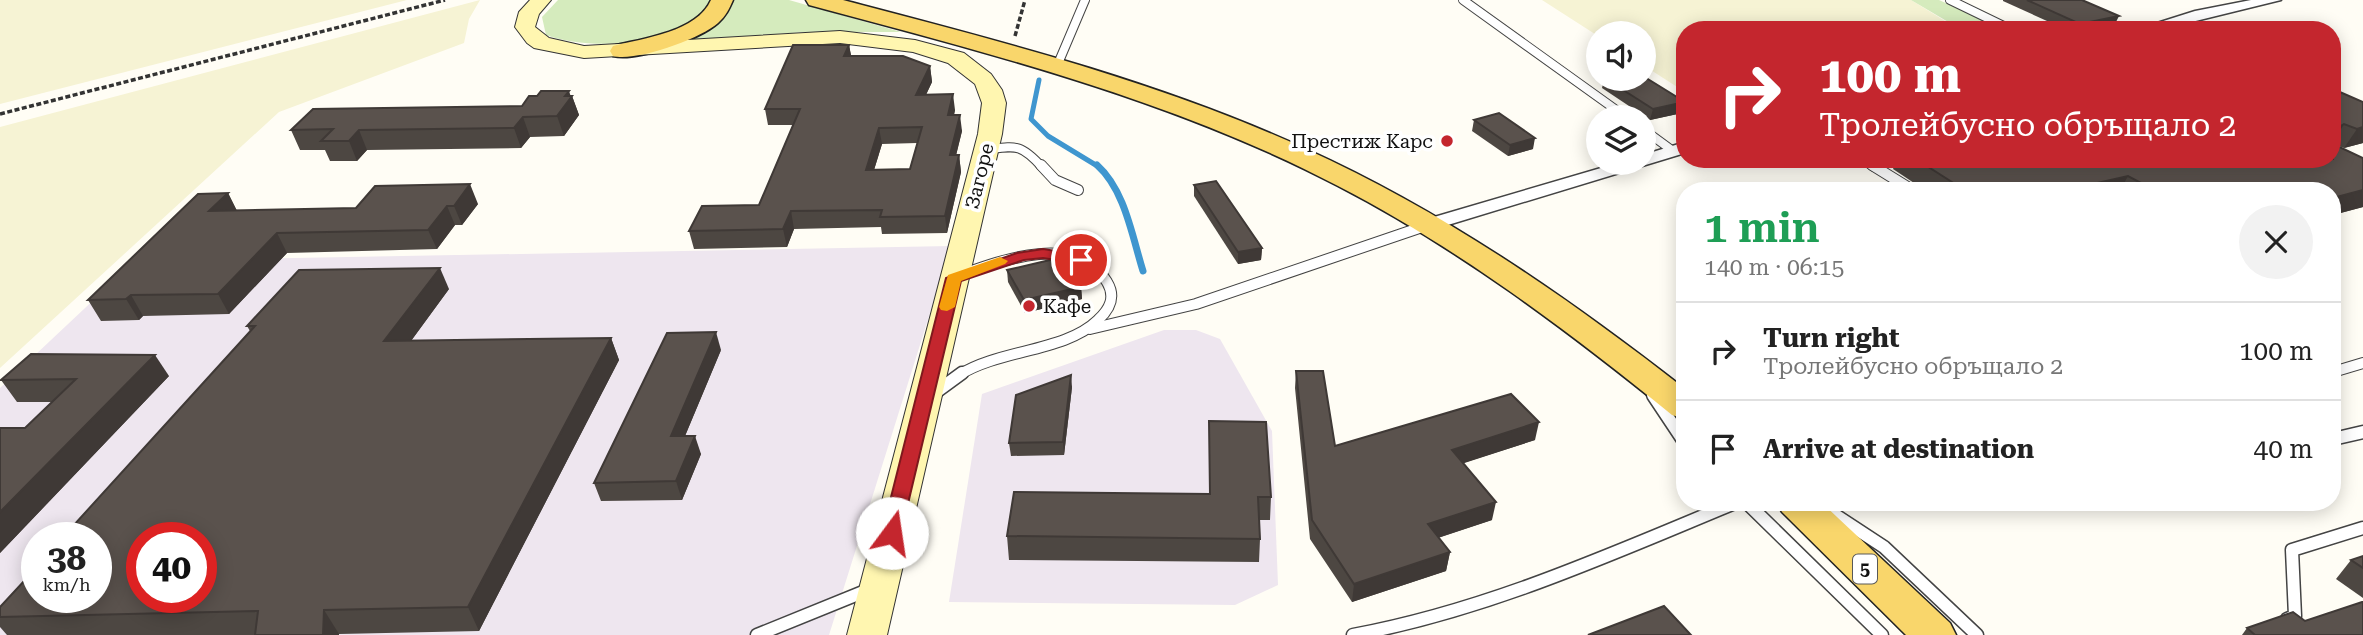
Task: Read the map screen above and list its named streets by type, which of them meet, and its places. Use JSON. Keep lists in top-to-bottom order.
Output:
{
  "streets": {
    "main road": ["5"],
    "street": ["Загоре"]
  },
  "places": ["Престиж Карс", "Кафе"],
  "page": {
    "turn": ["100 m", "Тролейбусно обръщало 2"],
    "heading": ["1 min", "140 m · 06:15"],
    "list": [
      {
        "name": "Turn right",
        "note": "Тролейбусно обръщало 2",
        "value": "100 m"
      },
      {
        "name": "Arrive at destination",
        "value": "40 m"
      }
    ],
    "speed": "38 km/h",
    "limit": "40"
  }
}
